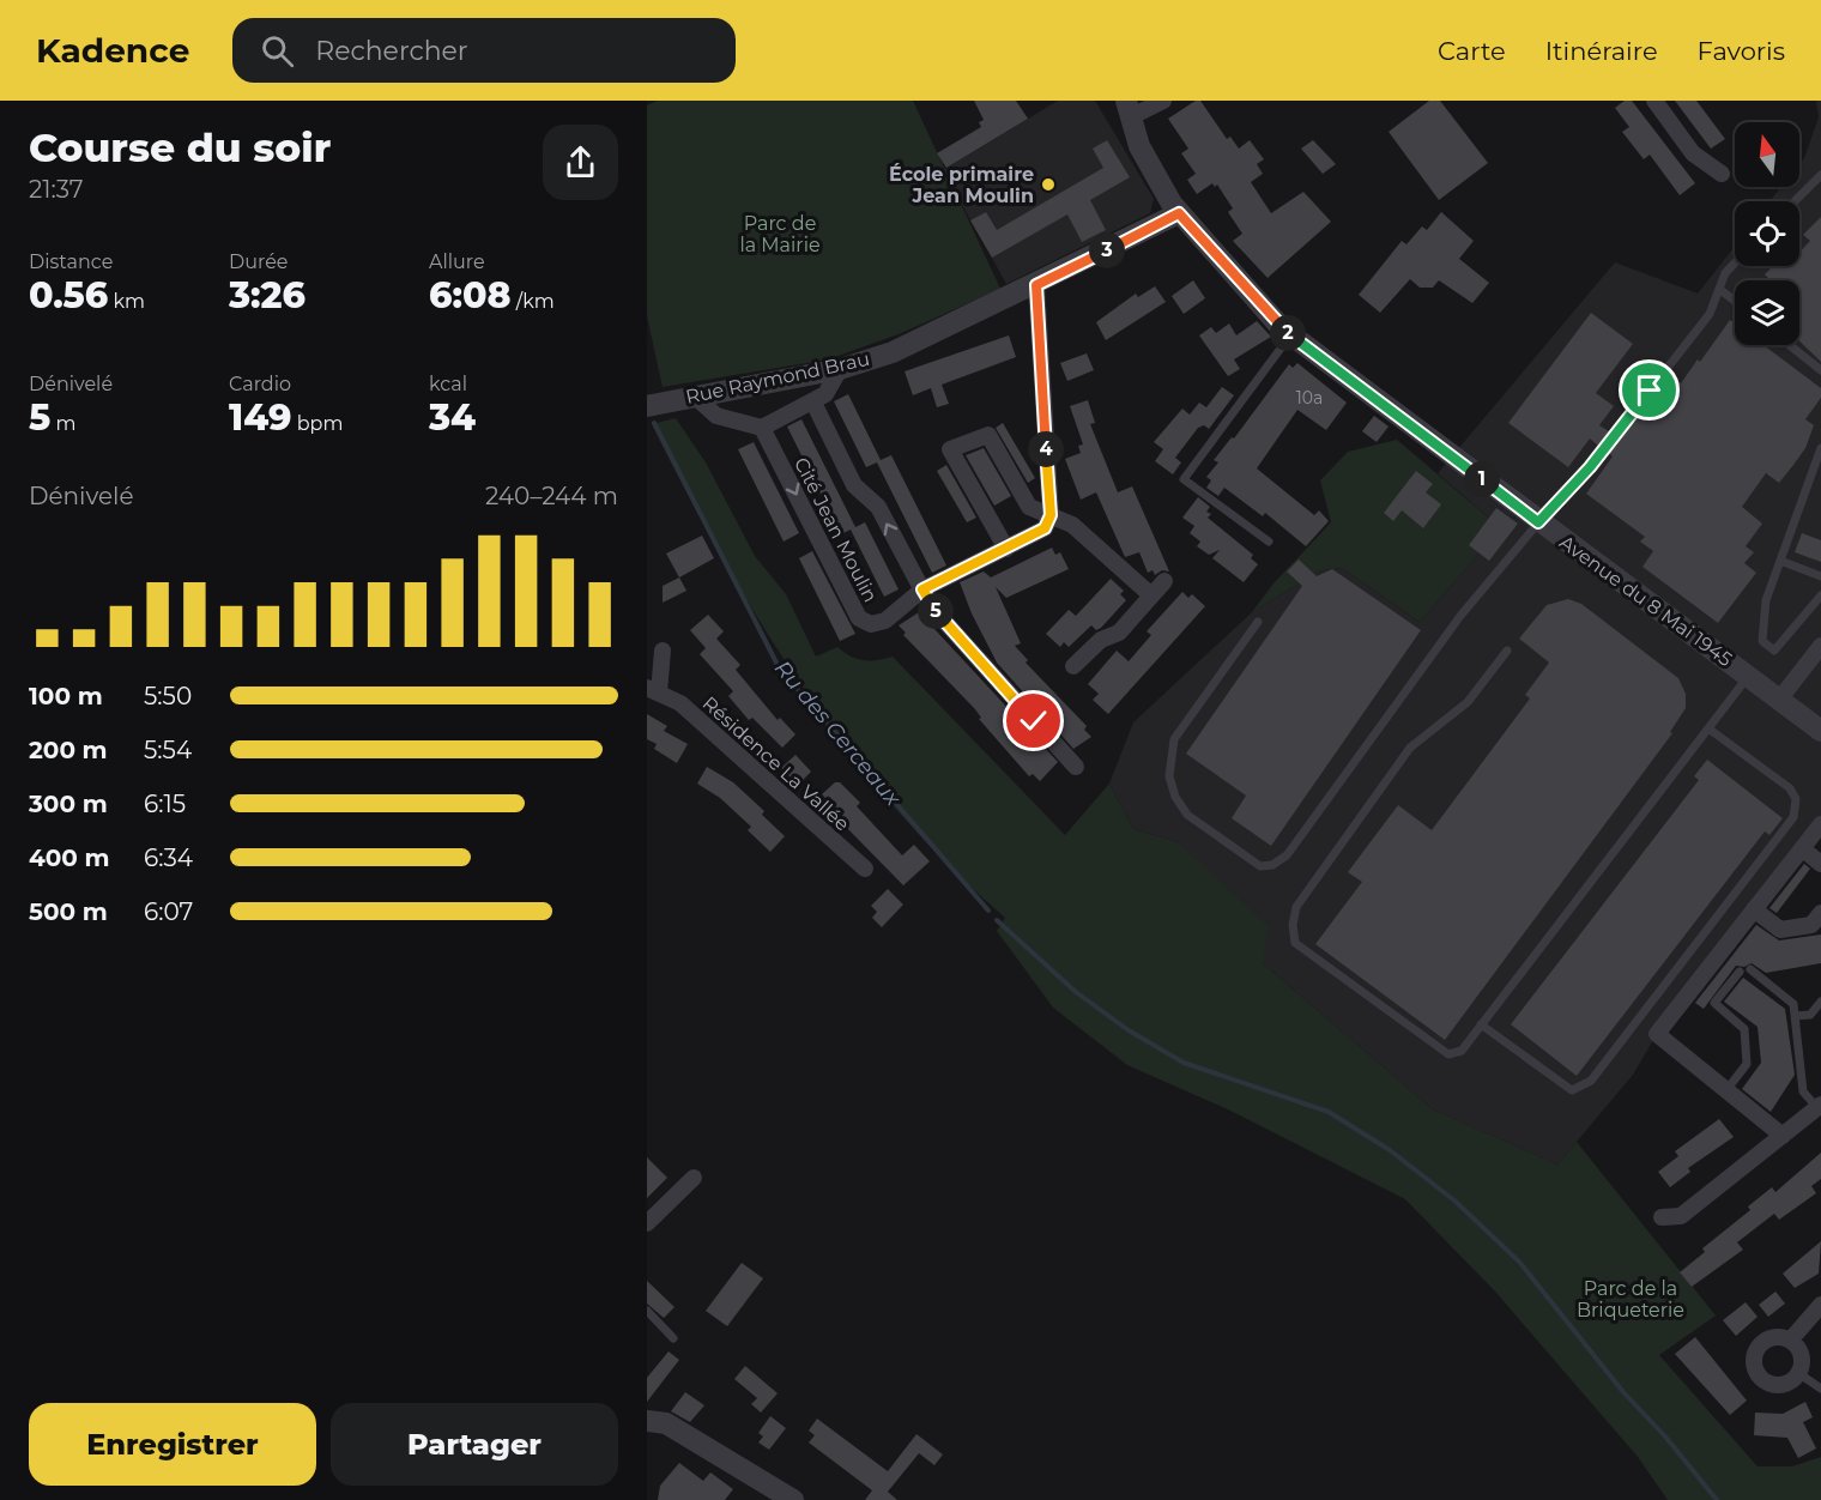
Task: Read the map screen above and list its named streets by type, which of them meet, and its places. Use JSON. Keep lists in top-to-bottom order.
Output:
{
  "streets": {
    "street": [
      "Rue Raymond Brau",
      "Cité Jean Moulin",
      "Avenue du 8 Mai 1945",
      "Résidence La Vallée"
    ]
  },
  "crossings": [
    ["Rue Raymond Brau", "Avenue du 8 Mai 1945"]
  ],
  "water": ["Ru des Cerceaux"],
  "parks": ["Parc de la Mairie", "Parc de la Briqueterie"],
  "places": ["École primaire Jean Moulin"],
  "house_numbers": ["10a"],
  "north": "top",
  "page": {
    "header": "Kadence",
    "search": "Rechercher",
    "nav": ["Carte", "Itinéraire", "Favoris"],
    "heading": ["Course du soir", "21:37"],
    "stats": [
      ["Distance", "0.56 km"],
      ["Durée", "3:26"],
      ["Allure", "6:08 /km"],
      ["Dénivelé", "5 m"],
      ["Cardio", "149 bpm"],
      ["kcal", "34"]
    ],
    "pins": [
      "3",
      "2",
      "4",
      "1",
      "5"
    ],
    "chart": ["Dénivelé", "240–244 m"],
    "list": [
      {
        "name": "100 m",
        "note": "5:50"
      },
      {
        "name": "200 m",
        "note": "5:54"
      },
      {
        "name": "300 m",
        "note": "6:15"
      },
      {
        "name": "400 m",
        "note": "6:34"
      },
      {
        "name": "500 m",
        "note": "6:07"
      }
    ],
    "buttons": ["Enregistrer", "Partager"]
  }
}
